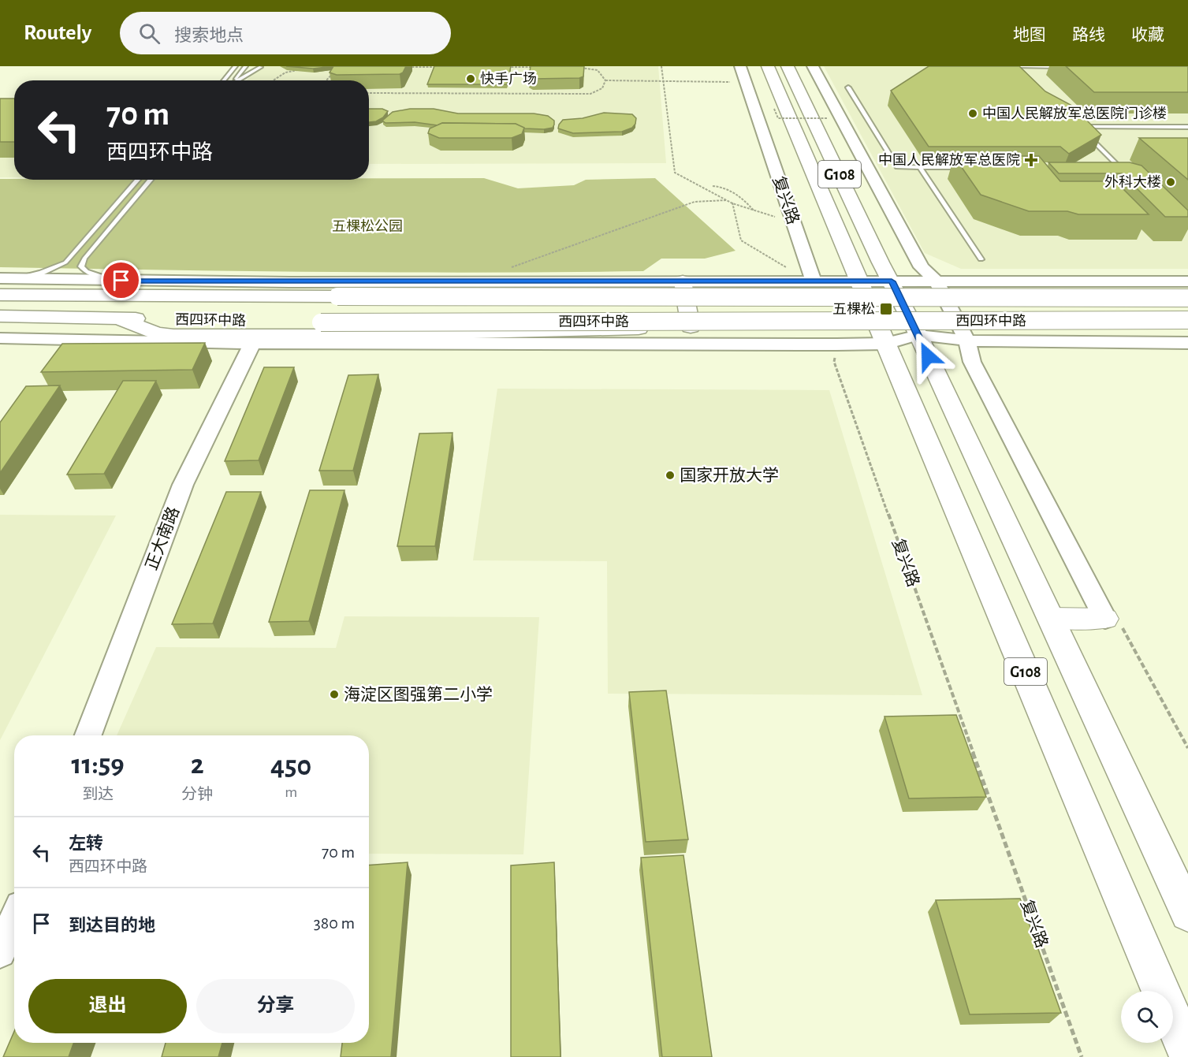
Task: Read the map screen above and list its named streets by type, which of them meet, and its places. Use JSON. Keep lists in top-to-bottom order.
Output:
{
  "streets": {
    "highway": ["G108", "西四环中路"],
    "street": ["复兴路", "正大南路"]
  },
  "crossings": [
    ["G108", "西四环中路"],
    ["复兴路", "西四环中路"],
    ["西四环中路", "正大南路"]
  ],
  "parks": ["五棵松公园"],
  "places": {
    "other": [
      "快手广场",
      "中国人民解放军总医院门诊楼",
      "外科大楼",
      "国家开放大学",
      "海淀区图强第二小学"
    ],
    "health": ["中国人民解放军总医院"],
    "transit": ["五棵松"]
  },
  "page": {
    "header": "Routely",
    "search": "搜索地点",
    "nav": ["地图", "路线", "收藏"],
    "turn": ["70 m", "西四环中路"],
    "eta": [
      "11:59",
      "到达",
      "2",
      "分钟",
      "450",
      "m"
    ],
    "list": [
      {
        "name": "左转",
        "note": "西四环中路",
        "value": "70 m"
      },
      {
        "name": "到达目的地",
        "value": "380 m"
      }
    ],
    "buttons": ["退出", "分享"]
  }
}
